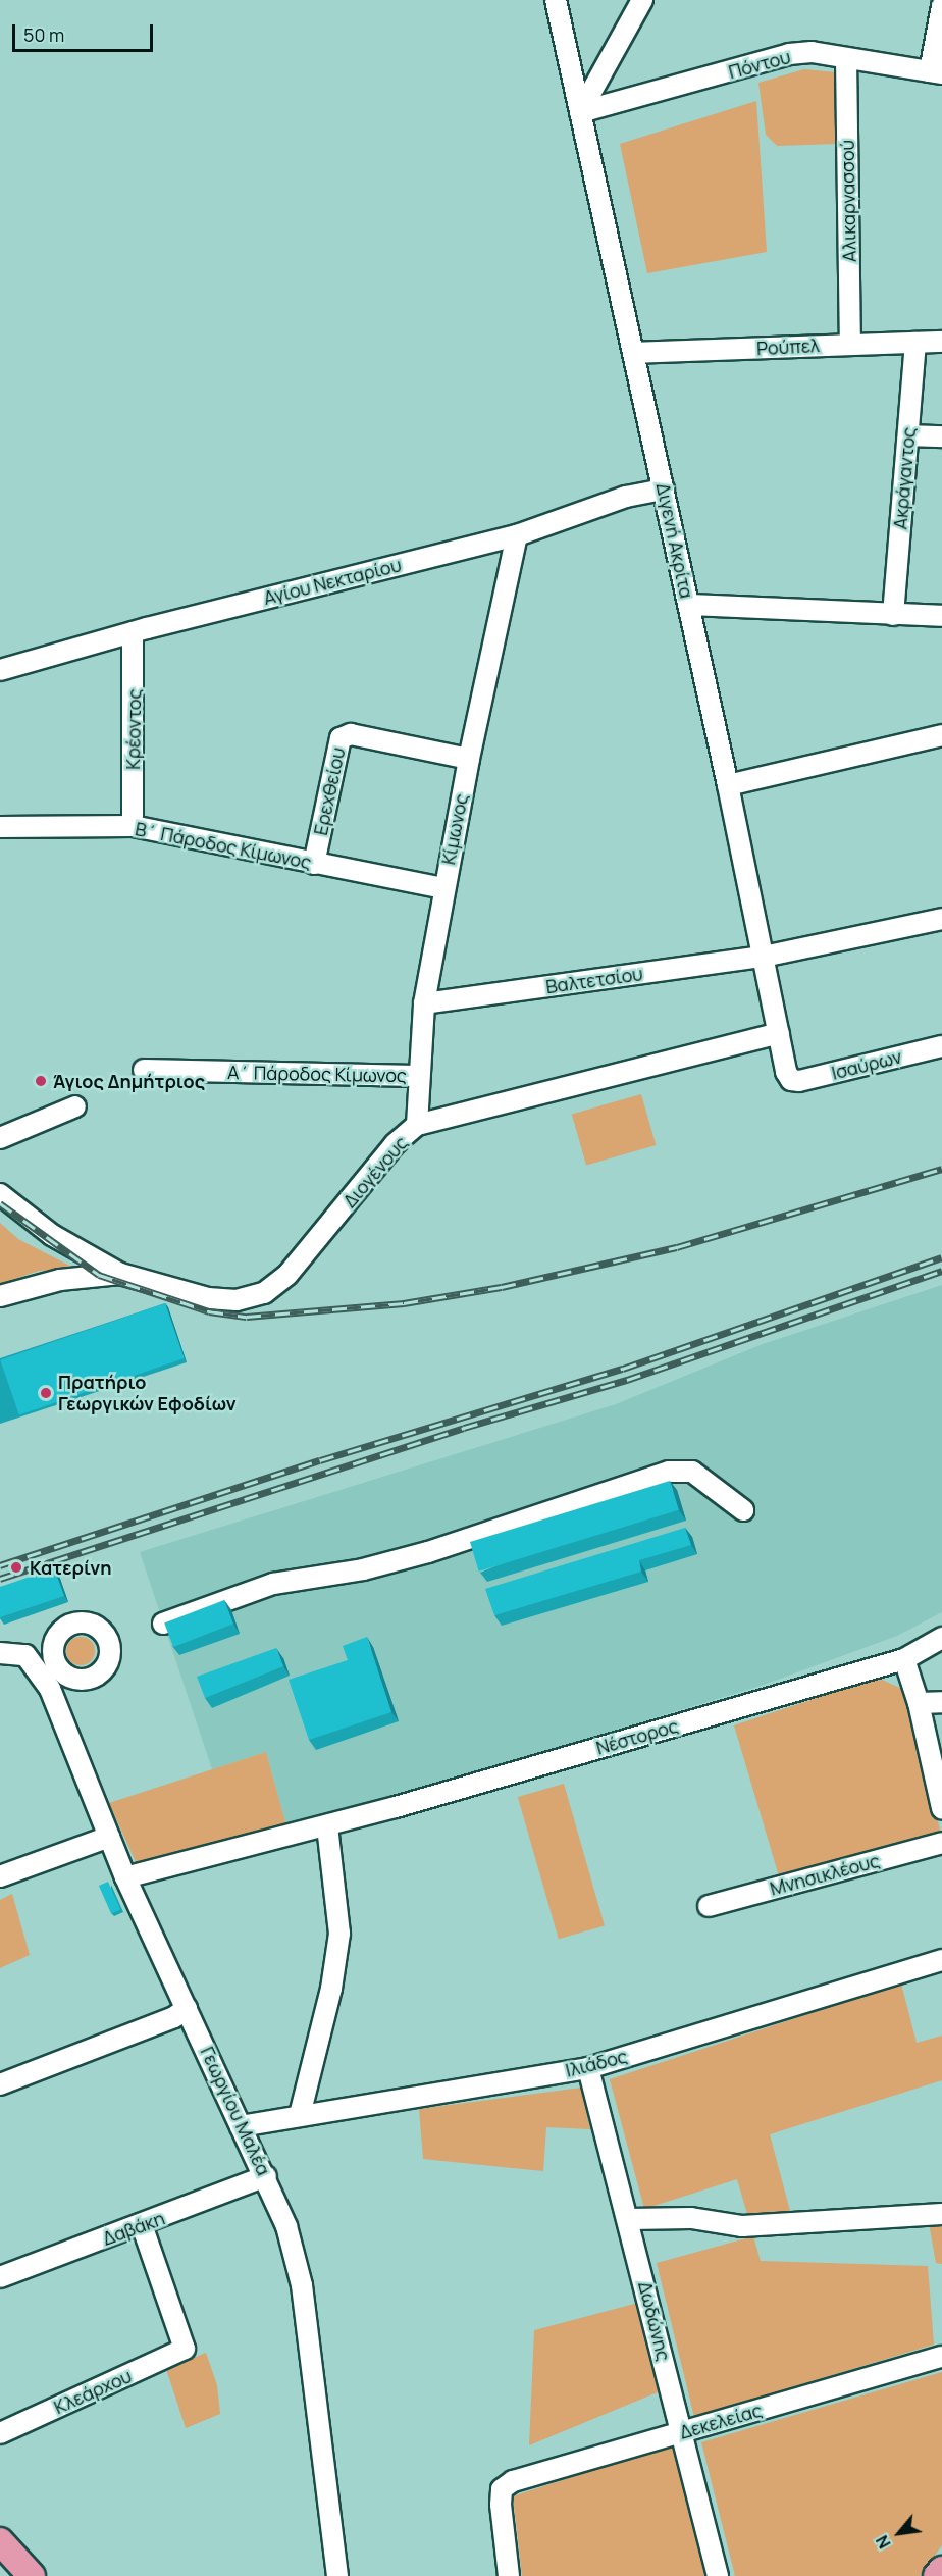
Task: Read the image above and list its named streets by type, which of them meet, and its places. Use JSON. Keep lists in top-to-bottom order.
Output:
{
  "streets": {
    "street": [
      "Πόντου",
      "Αλικαρνασσού",
      "Ρούπελ",
      "Ακράγαντος",
      "Διγενή Ακρίτα",
      "Αγίου Νεκταρίου",
      "Κρέοντος",
      "Ερεχθείου",
      "Κίμωνος",
      "Β΄ Πάροδος Κίμωνος",
      "Βαλτετσίου",
      "Ισαύρων",
      "Α΄ Πάροδος Κίμωνος",
      "Διογένους",
      "Νέστορος",
      "Μνησικλέους",
      "Ιλιάδος",
      "Γεωργίου Μαλέα",
      "Δαβάκη",
      "Δωδώνης",
      "Κλεάρχου",
      "Δεκελείας"
    ]
  },
  "crossings": [
    ["Πόντου", "Αλικαρνασσού"],
    ["Πόντου", "Διγενή Ακρίτα"],
    ["Αλικαρνασσού", "Ρούπελ"],
    ["Ρούπελ", "Ακράγαντος"],
    ["Ρούπελ", "Διγενή Ακρίτα"],
    ["Διγενή Ακρίτα", "Αγίου Νεκταρίου"],
    ["Διγενή Ακρίτα", "Βαλτετσίου"],
    ["Διγενή Ακρίτα", "Ισαύρων"],
    ["Διγενή Ακρίτα", "Διογένους"],
    ["Αγίου Νεκταρίου", "Κρέοντος"],
    ["Αγίου Νεκταρίου", "Κίμωνος"],
    ["Κρέοντος", "Β΄ Πάροδος Κίμωνος"],
    ["Ερεχθείου", "Κίμωνος"],
    ["Ερεχθείου", "Β΄ Πάροδος Κίμωνος"],
    ["Κίμωνος", "Β΄ Πάροδος Κίμωνος"],
    ["Κίμωνος", "Βαλτετσίου"],
    ["Κίμωνος", "Α΄ Πάροδος Κίμωνος"],
    ["Κίμωνος", "Διογένους"],
    ["Νέστορος", "Γεωργίου Μαλέα"],
    ["Ιλιάδος", "Γεωργίου Μαλέα"],
    ["Ιλιάδος", "Δωδώνης"],
    ["Γεωργίου Μαλέα", "Δαβάκη"],
    ["Δαβάκη", "Κλεάρχου"],
    ["Δωδώνης", "Δεκελείας"]
  ],
  "places": ["Άγιος Δημήτριος", "Πρατήριο Γεωργικών Εφοδίων", "Κατερίνη"],
  "scale_bar": "50 m",
  "north": "bottom left"
}
